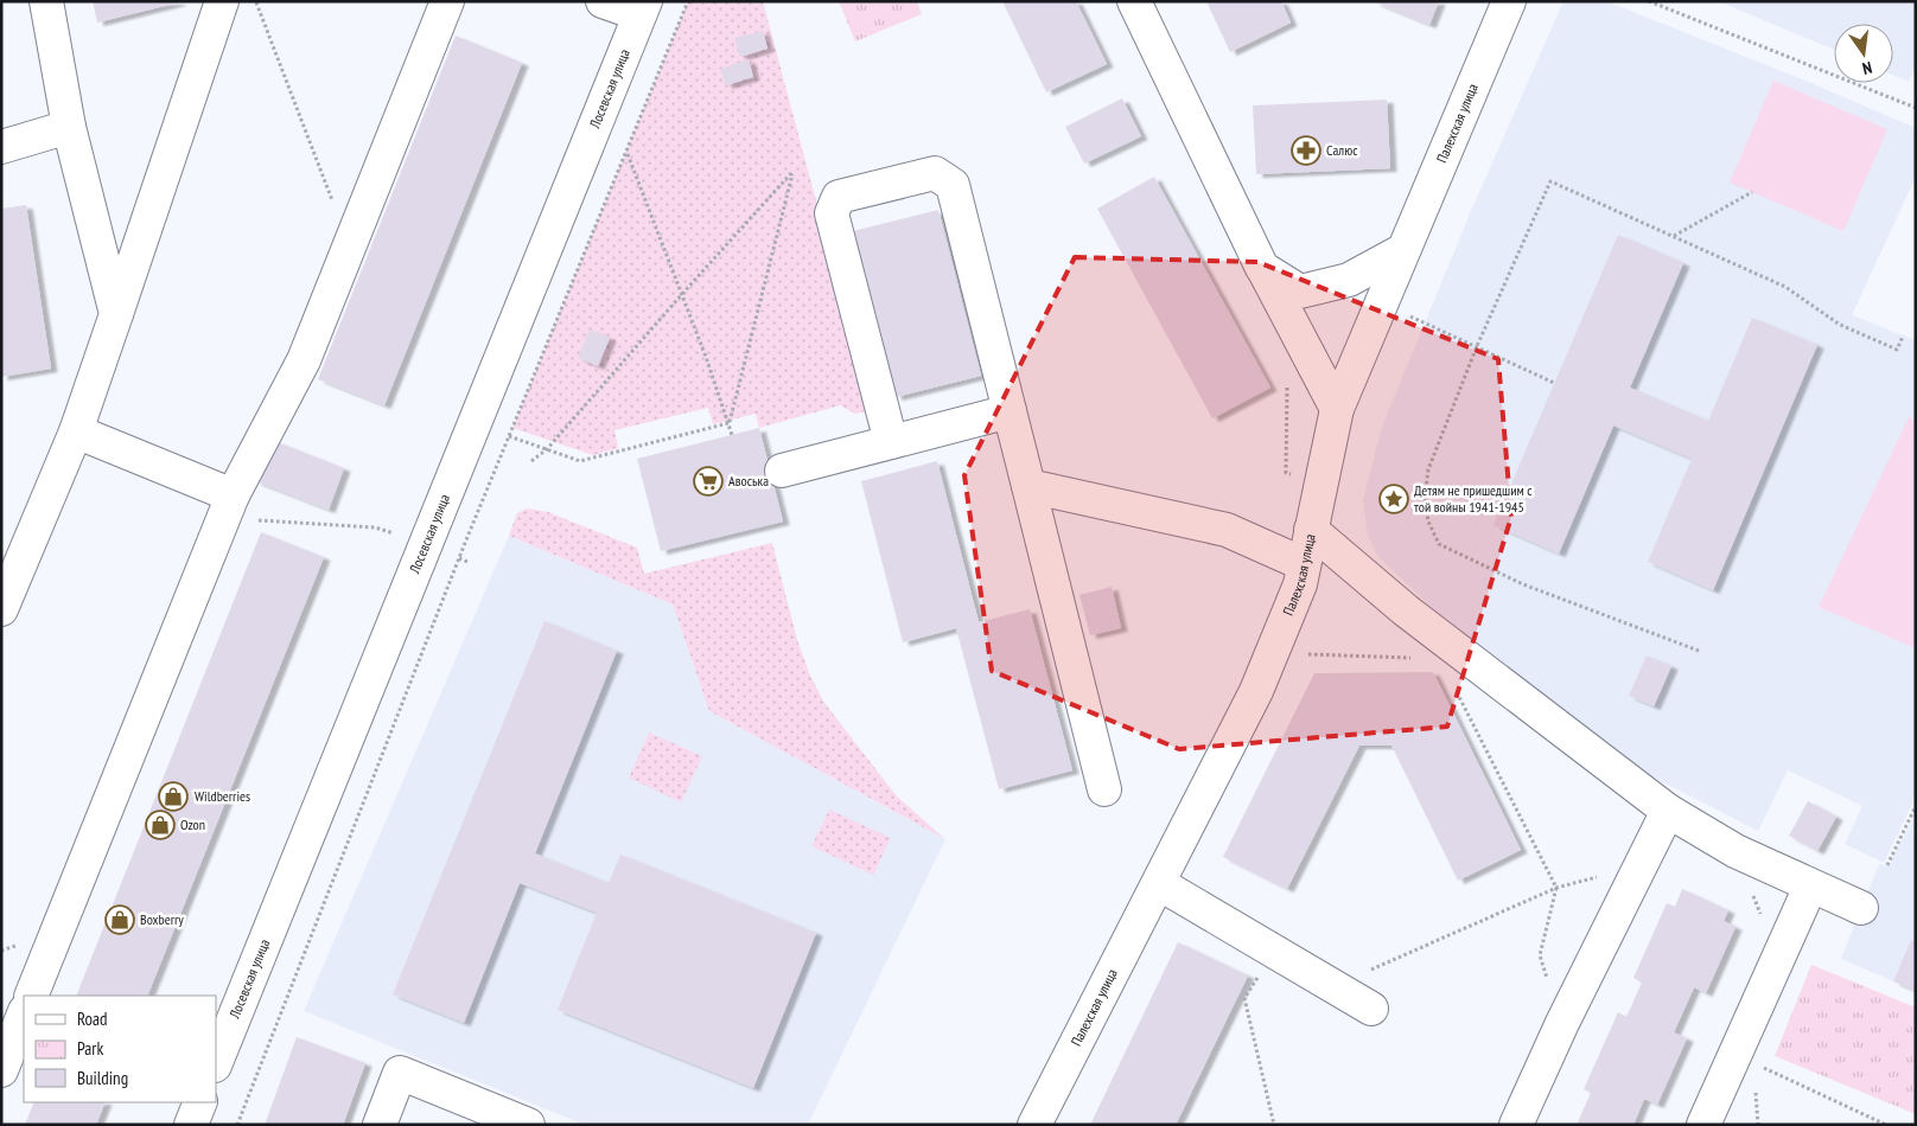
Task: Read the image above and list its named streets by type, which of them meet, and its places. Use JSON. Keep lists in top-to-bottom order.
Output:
{
  "streets": {
    "street": ["Лосевская улица", "Палехская улица"]
  },
  "places": {
    "pharmacy": ["Салюс"],
    "supermarket": ["Авоська"],
    "place": ["Детям не пришедшим с той войны 1941-1945"],
    "shop": ["Wildberries", "Ozon", "Boxberry"]
  },
  "legend": ["Road", "Park", "Building"],
  "north": "bottom"
}
